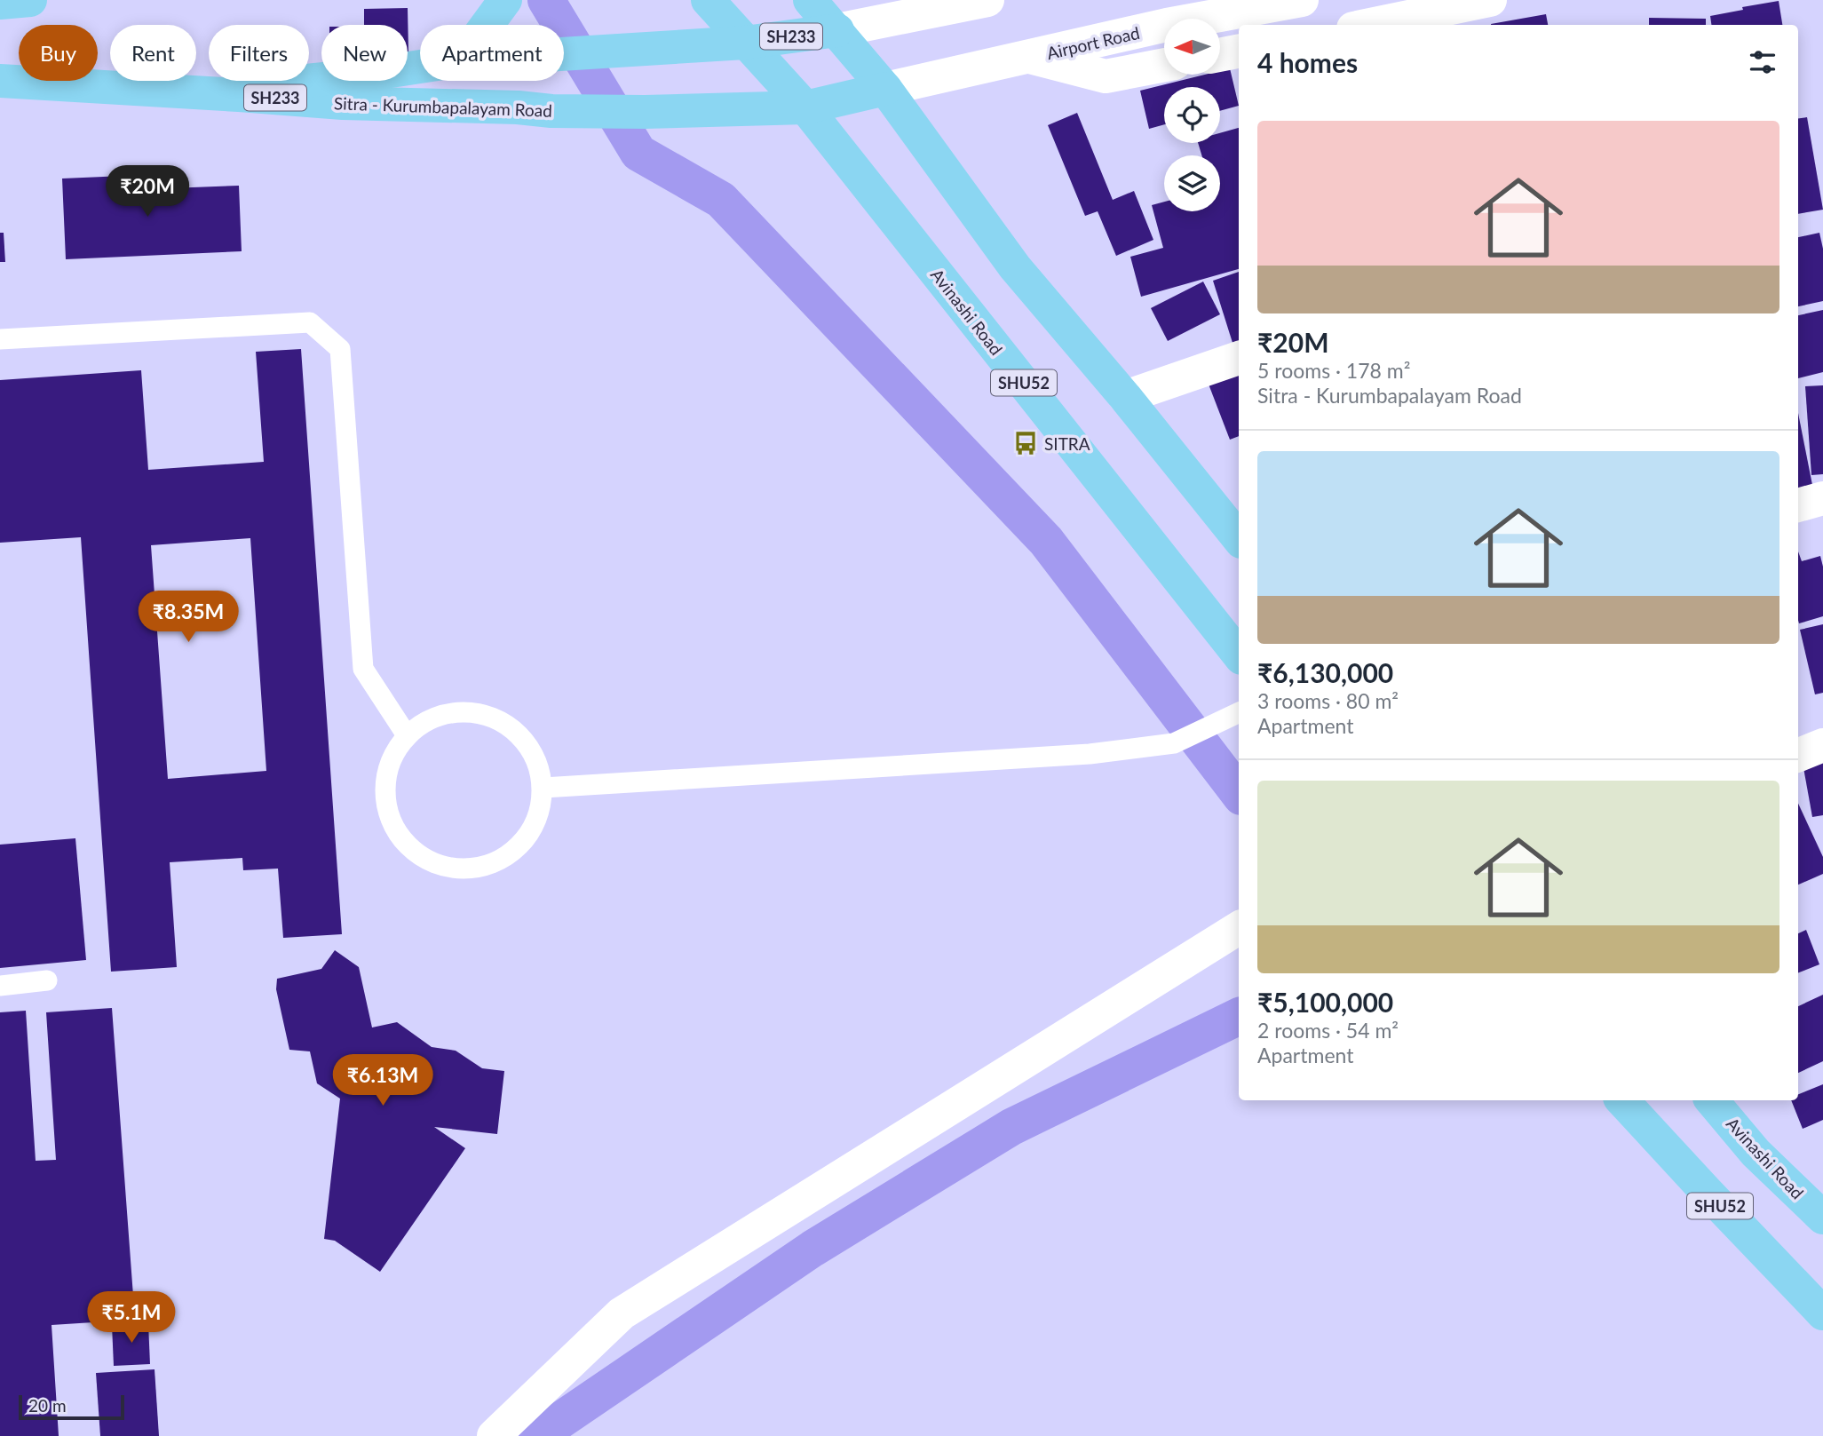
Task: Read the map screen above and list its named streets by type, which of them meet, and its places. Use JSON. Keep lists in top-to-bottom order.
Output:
{
  "streets": {
    "main road": [
      "SH233",
      "Sitra - Kurumbapalayam Road",
      "Avinashi Road",
      "SHU52"
    ],
    "street": ["Airport Road"]
  },
  "crossings": [
    ["Airport Road", "Sitra - Kurumbapalayam Road"],
    ["Sitra - Kurumbapalayam Road", "Avinashi Road"]
  ],
  "places": {
    "bus stop": ["SITRA"]
  },
  "scale_bar": "20 m",
  "north": "left",
  "page": {
    "chip": [
      "Buy",
      "Rent",
      "Filters",
      "New",
      "Apartment"
    ],
    "heading": "4 homes",
    "list": [
      {
        "name": "₹20M",
        "note": "5 rooms · 178 m² · Sitra - Kurumbapalayam Road"
      },
      {
        "name": "₹6,130,000",
        "note": "3 rooms · 80 m² · Apartment"
      },
      {
        "name": "₹5,100,000",
        "note": "2 rooms · 54 m² · Apartment"
      }
    ],
    "price": [
      "₹20M",
      "₹8.35M",
      "₹6.13M",
      "₹5.1M"
    ],
    "scale": "20 m"
  }
}
